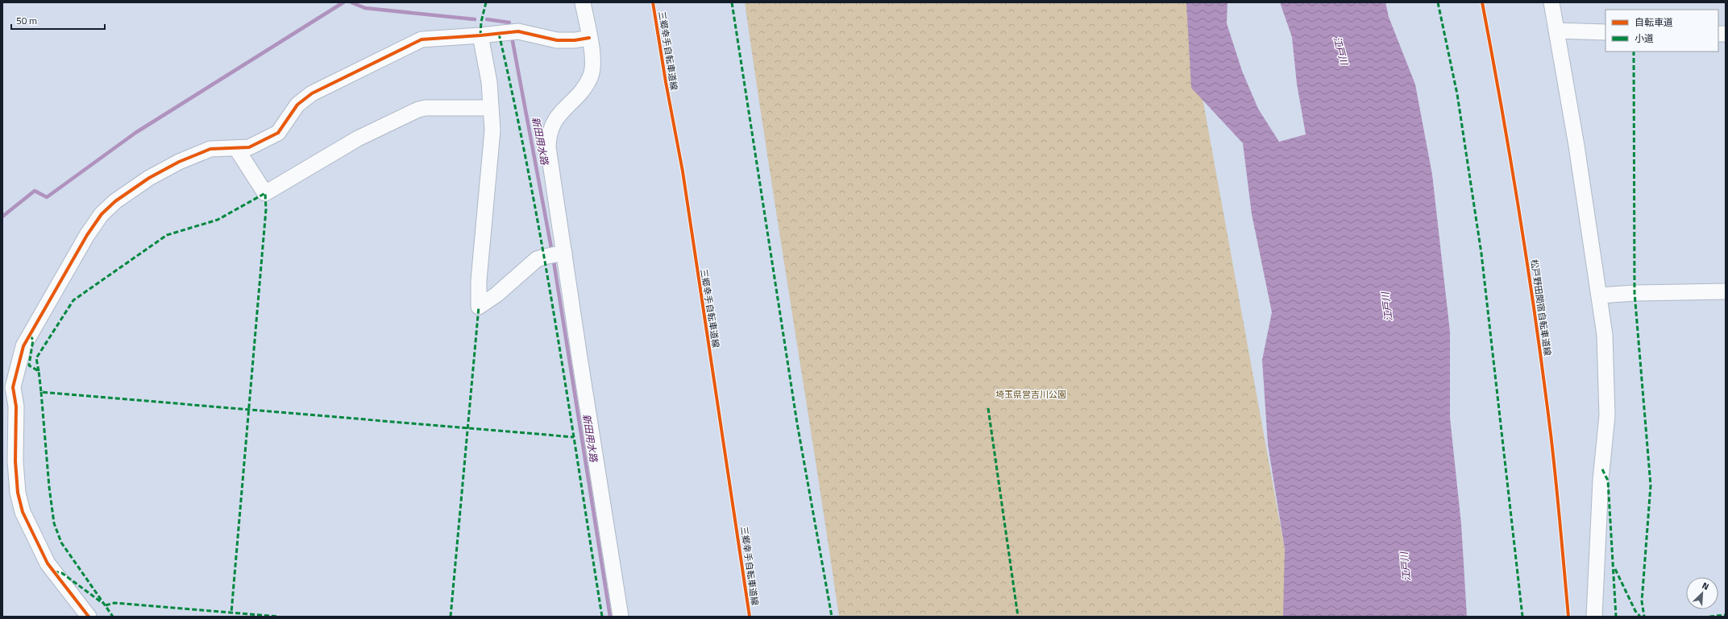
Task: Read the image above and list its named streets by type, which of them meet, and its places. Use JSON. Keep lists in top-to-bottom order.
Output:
{
  "streets": {
    "cycle path": ["三郷幸手自転車道線", "松戸野田関宿自転車道線"]
  },
  "water": ["江戸川", "新田用水路"],
  "parks": ["埼玉県営吉川公園"],
  "legend": ["自転車道", "小道"],
  "scale_bar": "50 m",
  "north": "top right"
}
